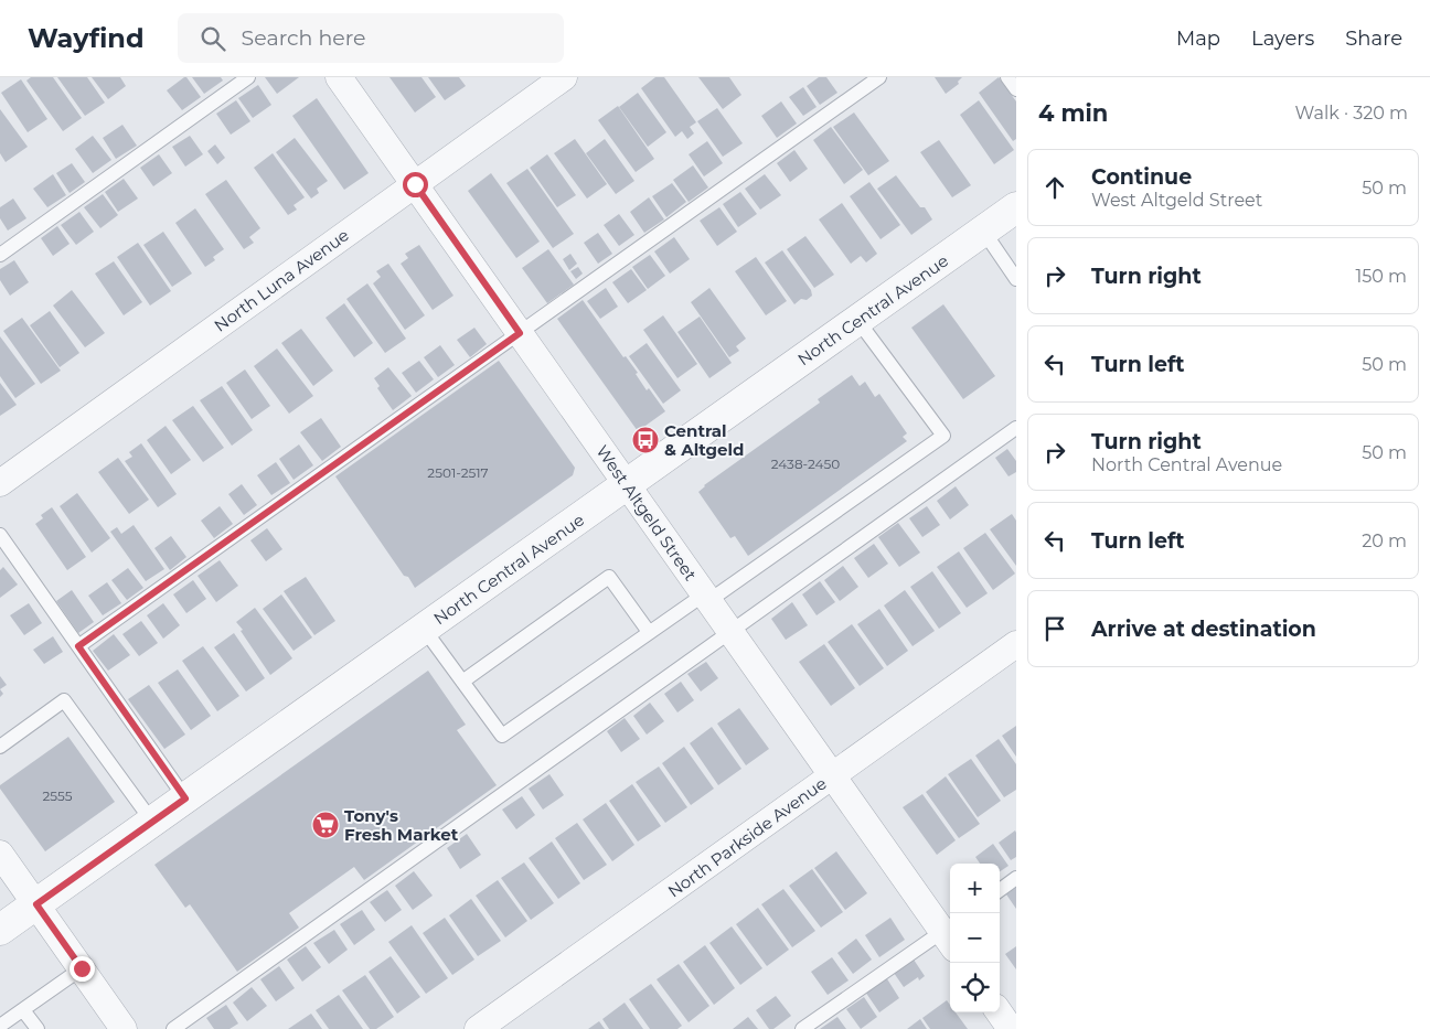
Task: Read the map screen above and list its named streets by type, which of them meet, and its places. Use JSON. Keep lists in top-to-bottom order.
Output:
{
  "streets": {
    "street": [
      "North Luna Avenue",
      "North Central Avenue",
      "West Altgeld Street",
      "North Parkside Avenue"
    ]
  },
  "crossings": [
    ["North Luna Avenue", "West Altgeld Street"],
    ["North Central Avenue", "West Altgeld Street"],
    ["West Altgeld Street", "North Parkside Avenue"]
  ],
  "places": {
    "bus stop": ["Central & Altgeld"],
    "supermarket": ["Tony's Fresh Market"]
  },
  "house_numbers": ["2438-2450", "2501-2517", "2555"],
  "page": {
    "header": "Wayfind",
    "search": "Search here",
    "nav": ["Map", "Layers", "Share"],
    "heading": ["4 min", "Walk · 320 m"],
    "list": [
      ["Continue", "West Altgeld Street", "50 m"],
      ["Turn right", "150 m"],
      ["Turn left", "50 m"],
      ["Turn right", "North Central Avenue", "50 m"],
      ["Turn left", "20 m"],
      "Arrive at destination"
    ],
    "map_buttons": ["+", "−"]
  }
}
